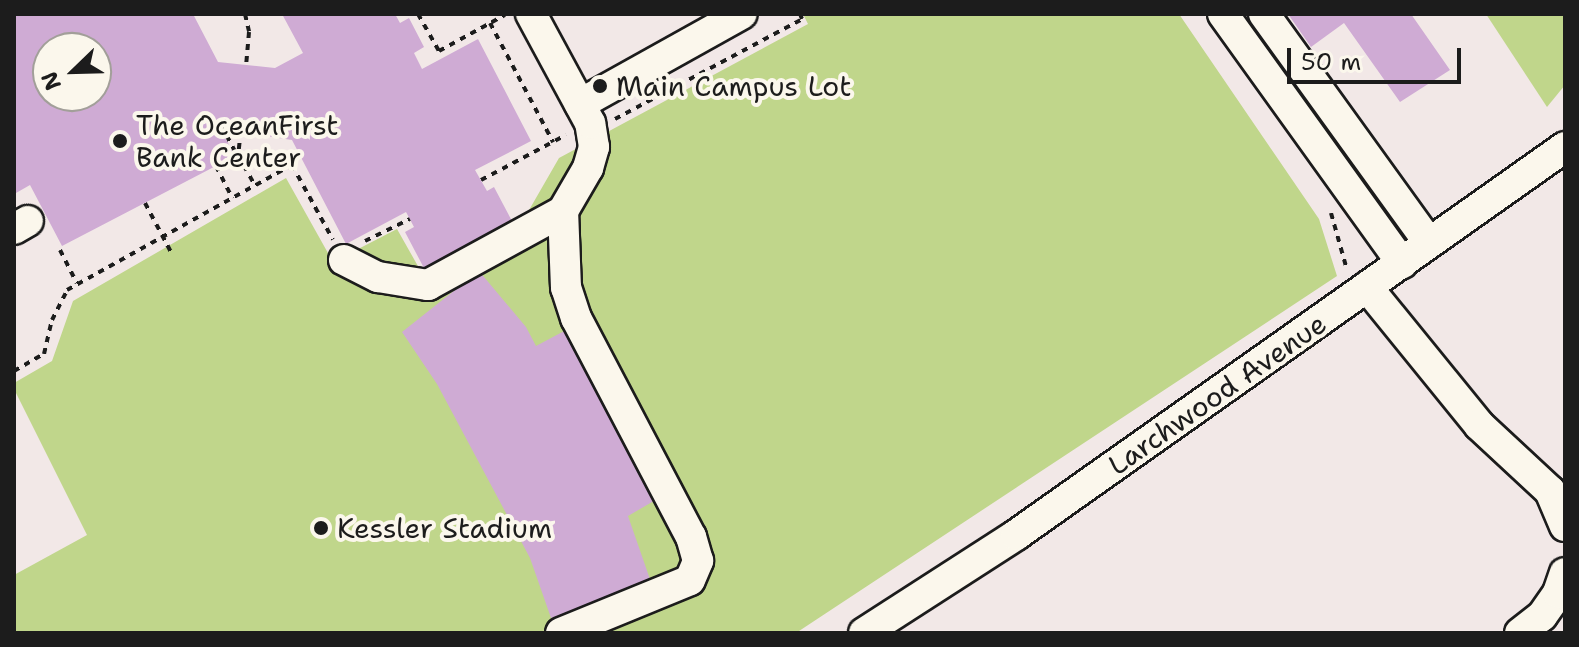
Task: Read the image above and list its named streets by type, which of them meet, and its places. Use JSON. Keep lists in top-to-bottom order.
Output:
{
  "streets": {
    "street": ["Larchwood Avenue"]
  },
  "places": ["Main Campus Lot", "The OceanFirst Bank Center", "Kessler Stadium"],
  "scale_bar": "50 m",
  "north": "bottom left"
}
